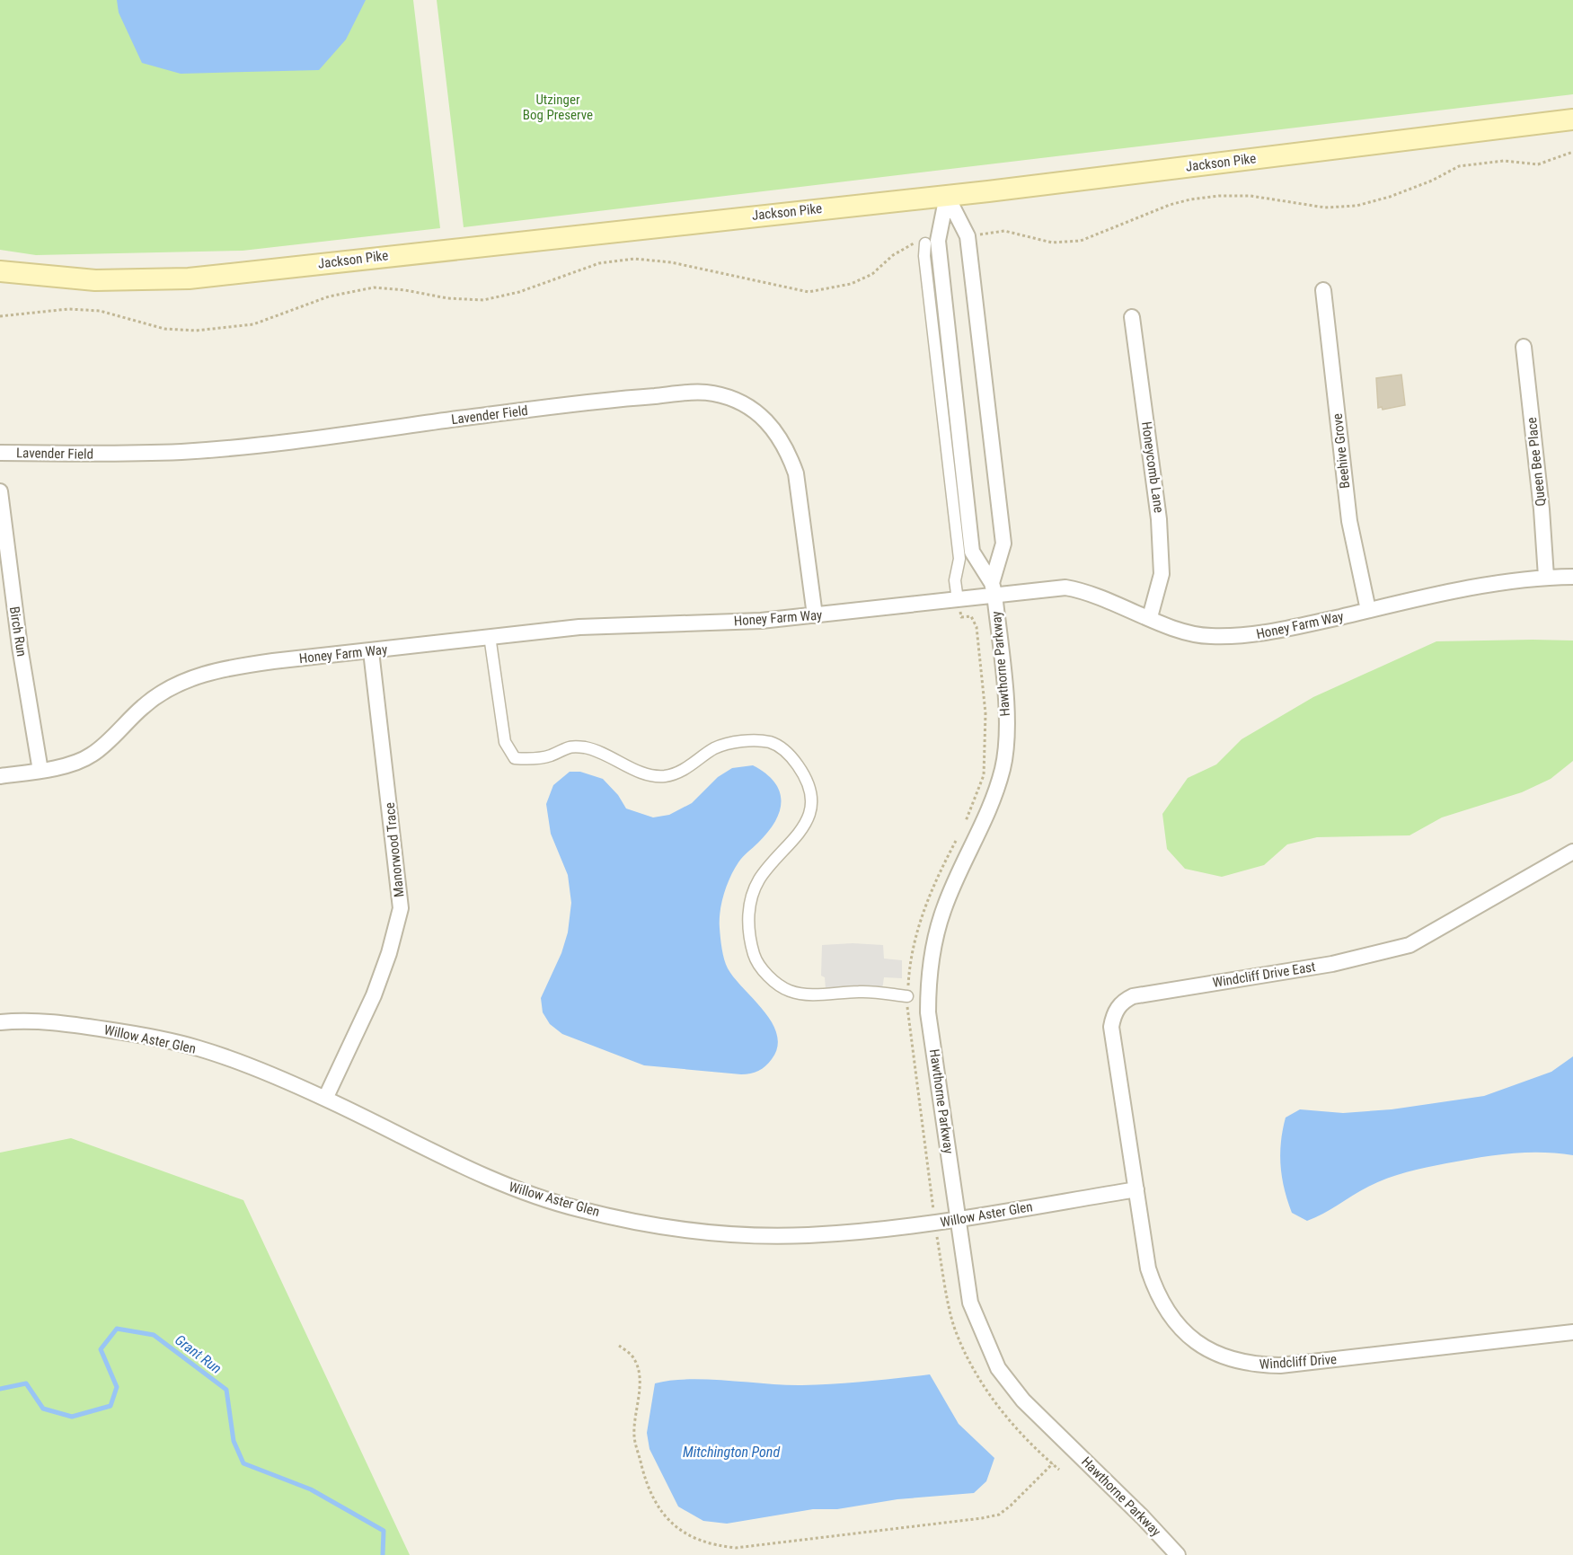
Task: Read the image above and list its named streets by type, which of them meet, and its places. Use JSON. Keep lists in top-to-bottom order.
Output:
{
  "streets": {
    "main road": ["Jackson Pike"],
    "street": [
      "Lavender Field",
      "Beehive Grove",
      "Queen Bee Place",
      "Honeycomb Lane",
      "Honey Farm Way",
      "Birch Run",
      "Hawthorne Parkway",
      "Manorwood Trace",
      "Windcliff Drive East",
      "Willow Aster Glen",
      "Windcliff Drive"
    ]
  },
  "crossings": [
    ["Jackson Pike", "Hawthorne Parkway"],
    ["Lavender Field", "Honey Farm Way"],
    ["Beehive Grove", "Honey Farm Way"],
    ["Queen Bee Place", "Honey Farm Way"],
    ["Honeycomb Lane", "Honey Farm Way"],
    ["Honey Farm Way", "Birch Run"],
    ["Honey Farm Way", "Hawthorne Parkway"],
    ["Honey Farm Way", "Manorwood Trace"],
    ["Hawthorne Parkway", "Willow Aster Glen"],
    ["Manorwood Trace", "Willow Aster Glen"],
    ["Windcliff Drive East", "Willow Aster Glen"],
    ["Windcliff Drive East", "Windcliff Drive"],
    ["Willow Aster Glen", "Windcliff Drive"]
  ],
  "water": ["Grant Run", "Mitchington Pond"],
  "parks": ["Utzinger Bog Preserve"]
}
